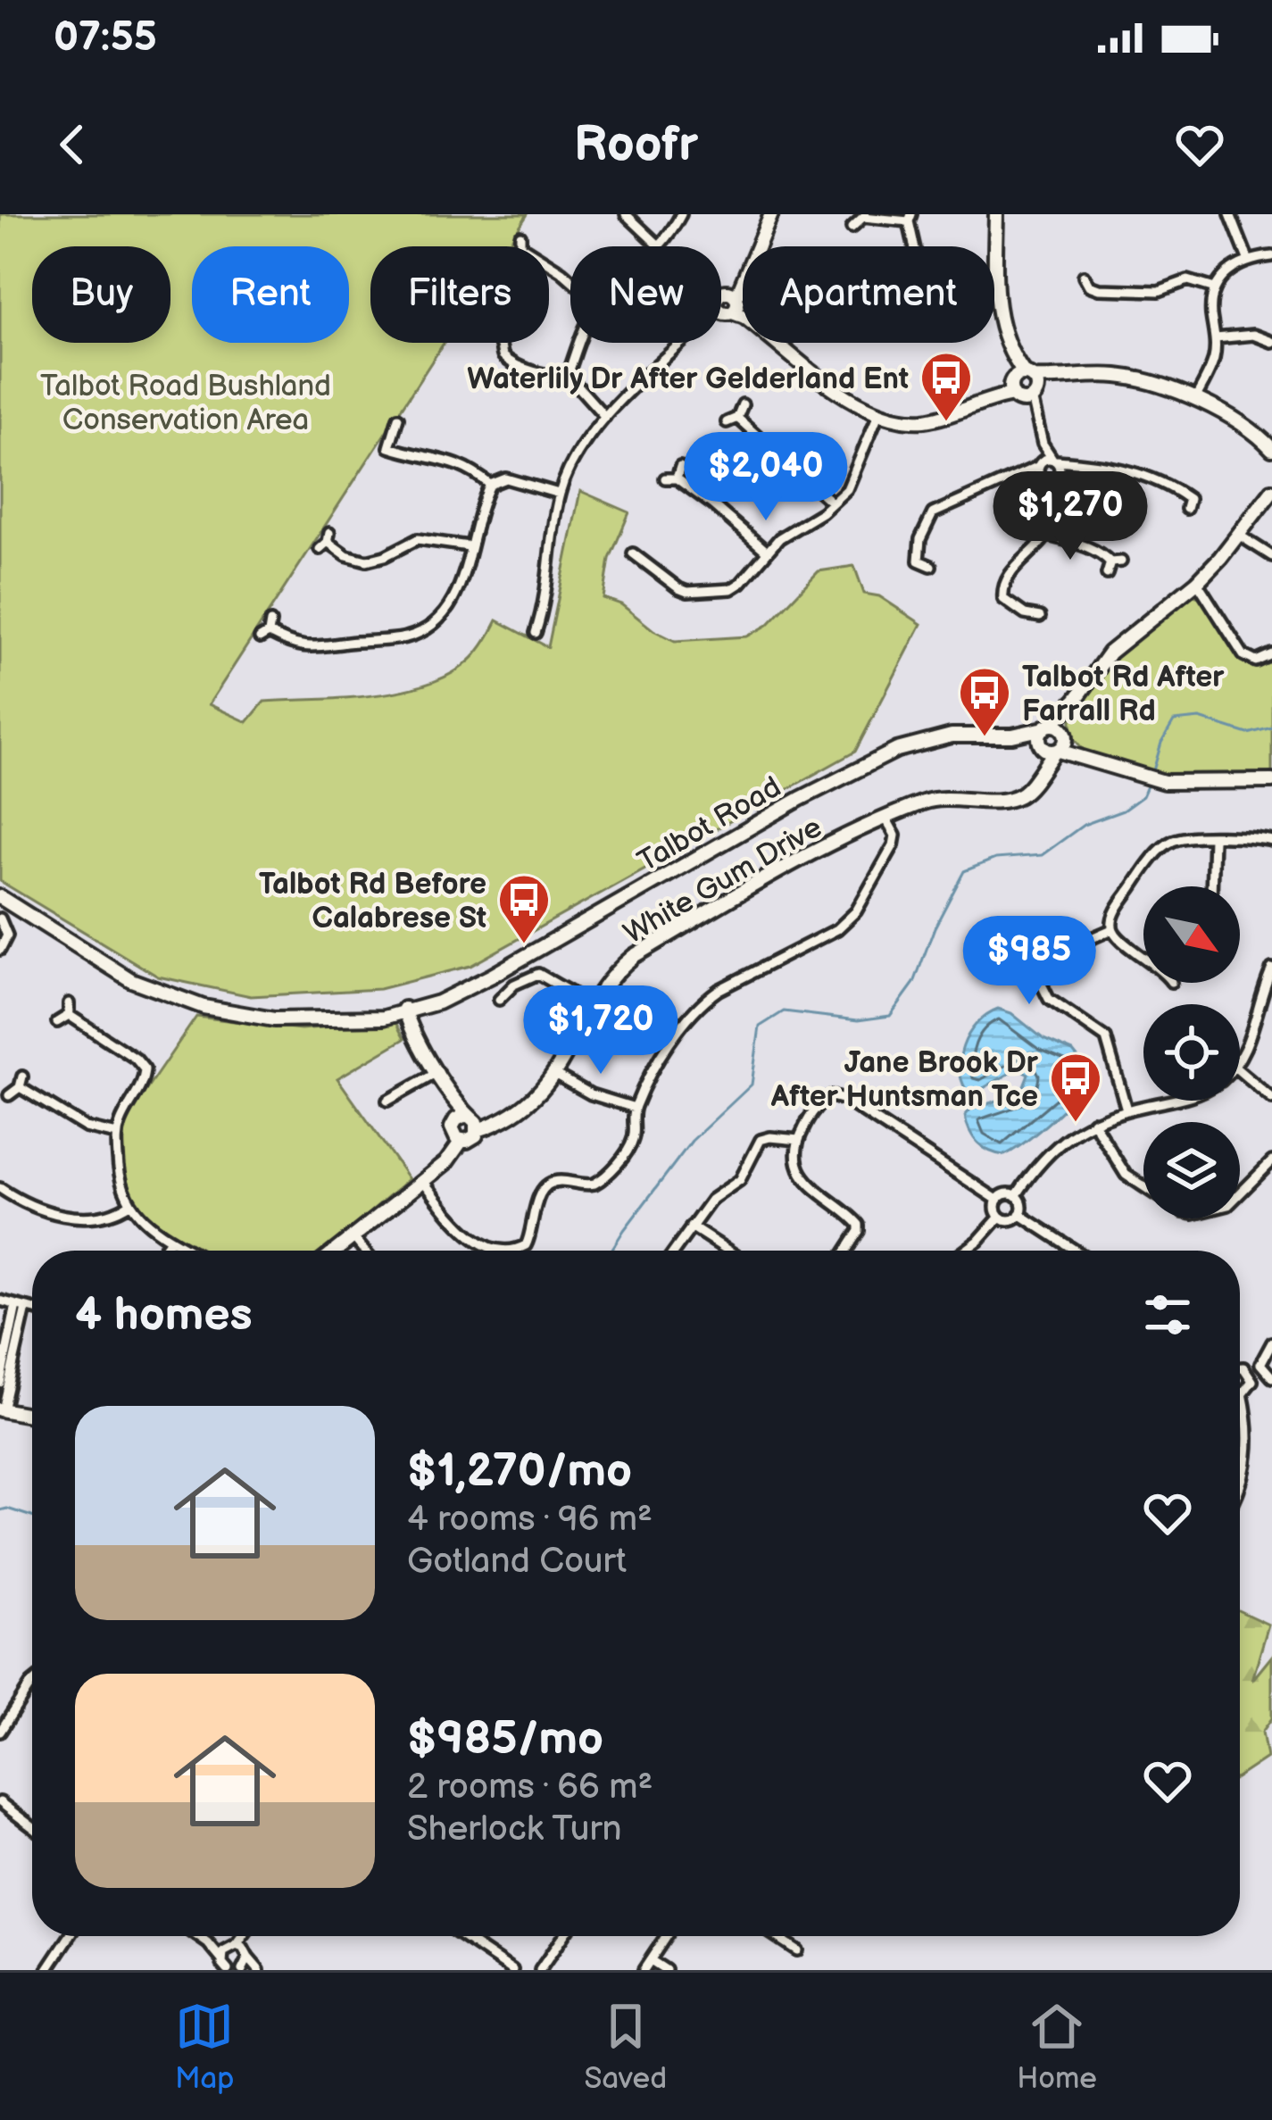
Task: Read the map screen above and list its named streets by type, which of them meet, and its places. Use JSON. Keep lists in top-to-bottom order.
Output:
{
  "streets": {
    "street": ["Talbot Road", "White Gum Drive"]
  },
  "parks": ["Talbot Road Bushland Conservation Area"],
  "places": {
    "bus stop": [
      "Waterlily Dr After Gelderland Ent",
      "Talbot Rd After Farrall Rd",
      "Talbot Rd Before Calabrese St",
      "Jane Brook Dr After Huntsman Tce"
    ]
  },
  "north": "bottom right",
  "page": {
    "status": "07:55",
    "header": "Roofr",
    "chip": [
      "Buy",
      "Rent",
      "Filters",
      "New",
      "Apartment"
    ],
    "price": [
      "$2,040",
      "$1,270",
      "$985",
      "$1,720"
    ],
    "heading": "4 homes",
    "list": [
      {
        "name": "$1,270/mo",
        "note": "4 rooms · 96 m² · Gotland Court"
      },
      {
        "name": "$985/mo",
        "note": "2 rooms · 66 m² · Sherlock Turn"
      }
    ],
    "tabs": ["Map", "Saved", "Home"]
  }
}
